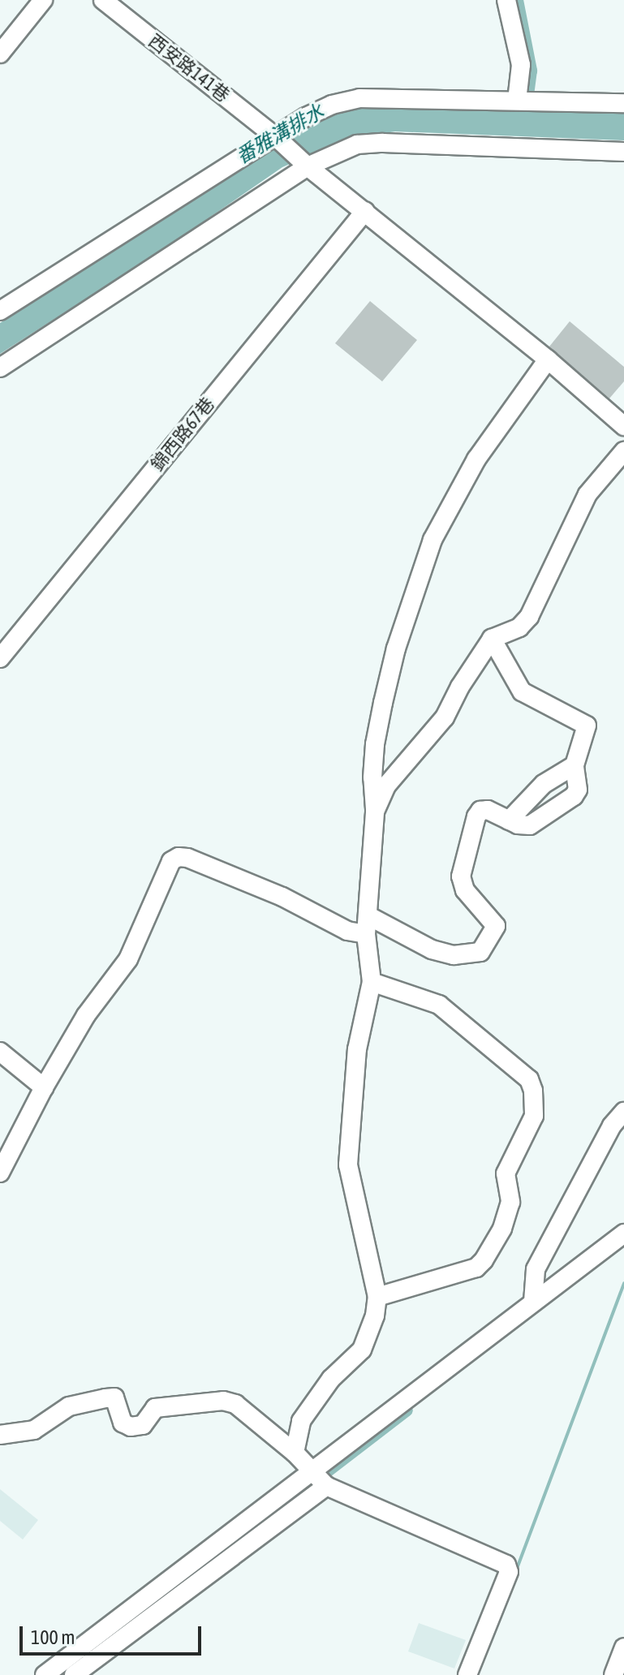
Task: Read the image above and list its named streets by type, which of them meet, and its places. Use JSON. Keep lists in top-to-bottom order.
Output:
{
  "streets": {
    "street": ["西安路141巷", "錦西路67巷"]
  },
  "crossings": [
    ["西安路141巷", "錦西路67巷"]
  ],
  "water": ["番雅溝排水"],
  "scale_bar": "100 m"
}
